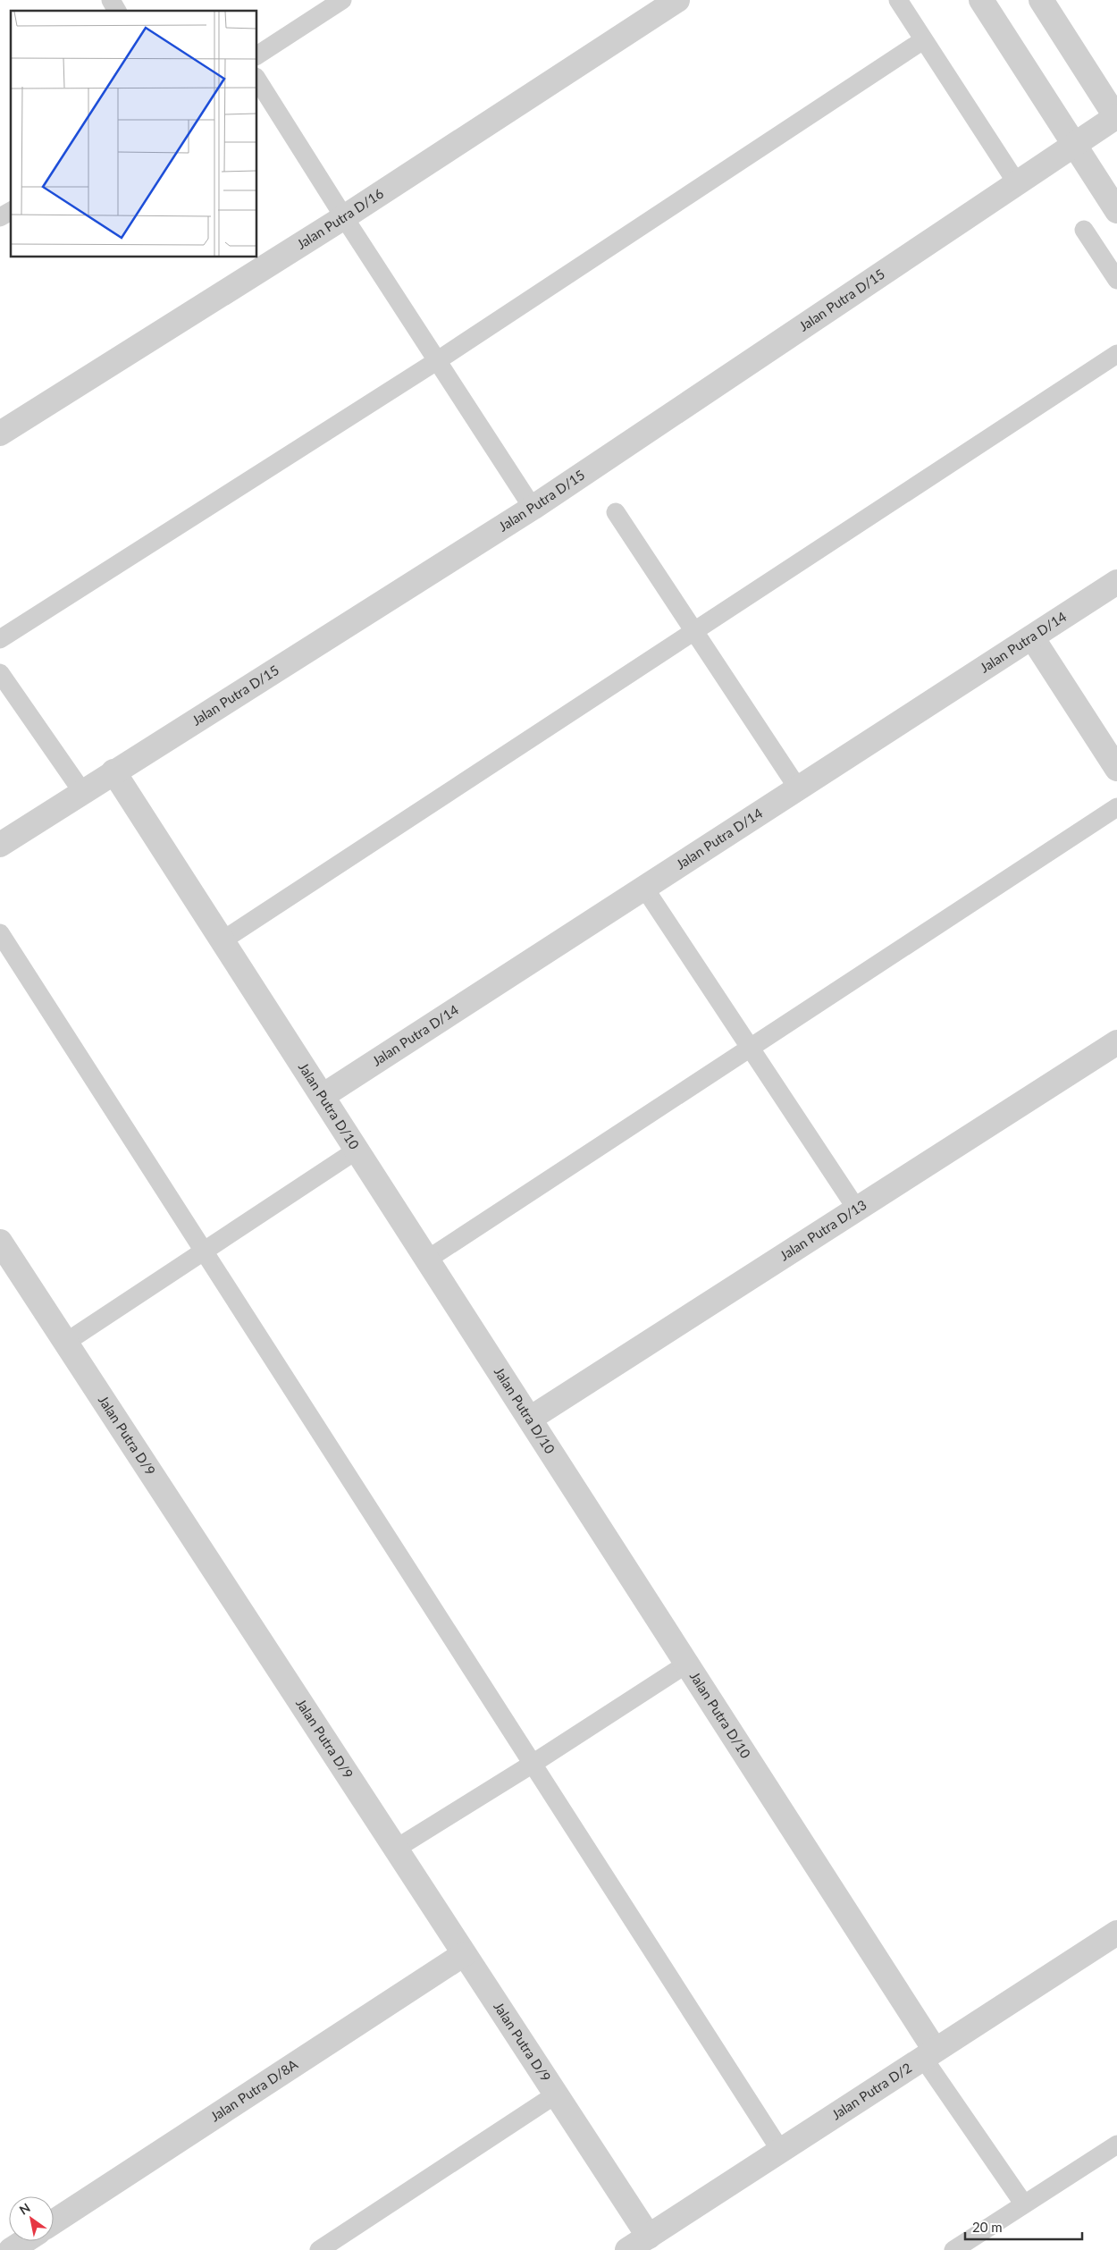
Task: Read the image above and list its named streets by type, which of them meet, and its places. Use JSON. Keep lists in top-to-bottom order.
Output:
{
  "streets": {
    "street": [
      "Jalan Putra D/16",
      "Jalan Putra D/15",
      "Jalan Putra D/14",
      "Jalan Putra D/10",
      "Jalan Putra D/13",
      "Jalan Putra D/9",
      "Jalan Putra D/8A",
      "Jalan Putra D/2"
    ]
  },
  "crossings": [
    ["Jalan Putra D/15", "Jalan Putra D/10"],
    ["Jalan Putra D/14", "Jalan Putra D/10"],
    ["Jalan Putra D/10", "Jalan Putra D/13"],
    ["Jalan Putra D/10", "Jalan Putra D/2"],
    ["Jalan Putra D/9", "Jalan Putra D/8A"],
    ["Jalan Putra D/9", "Jalan Putra D/2"]
  ],
  "scale_bar": "20 m",
  "north": "top left"
}
